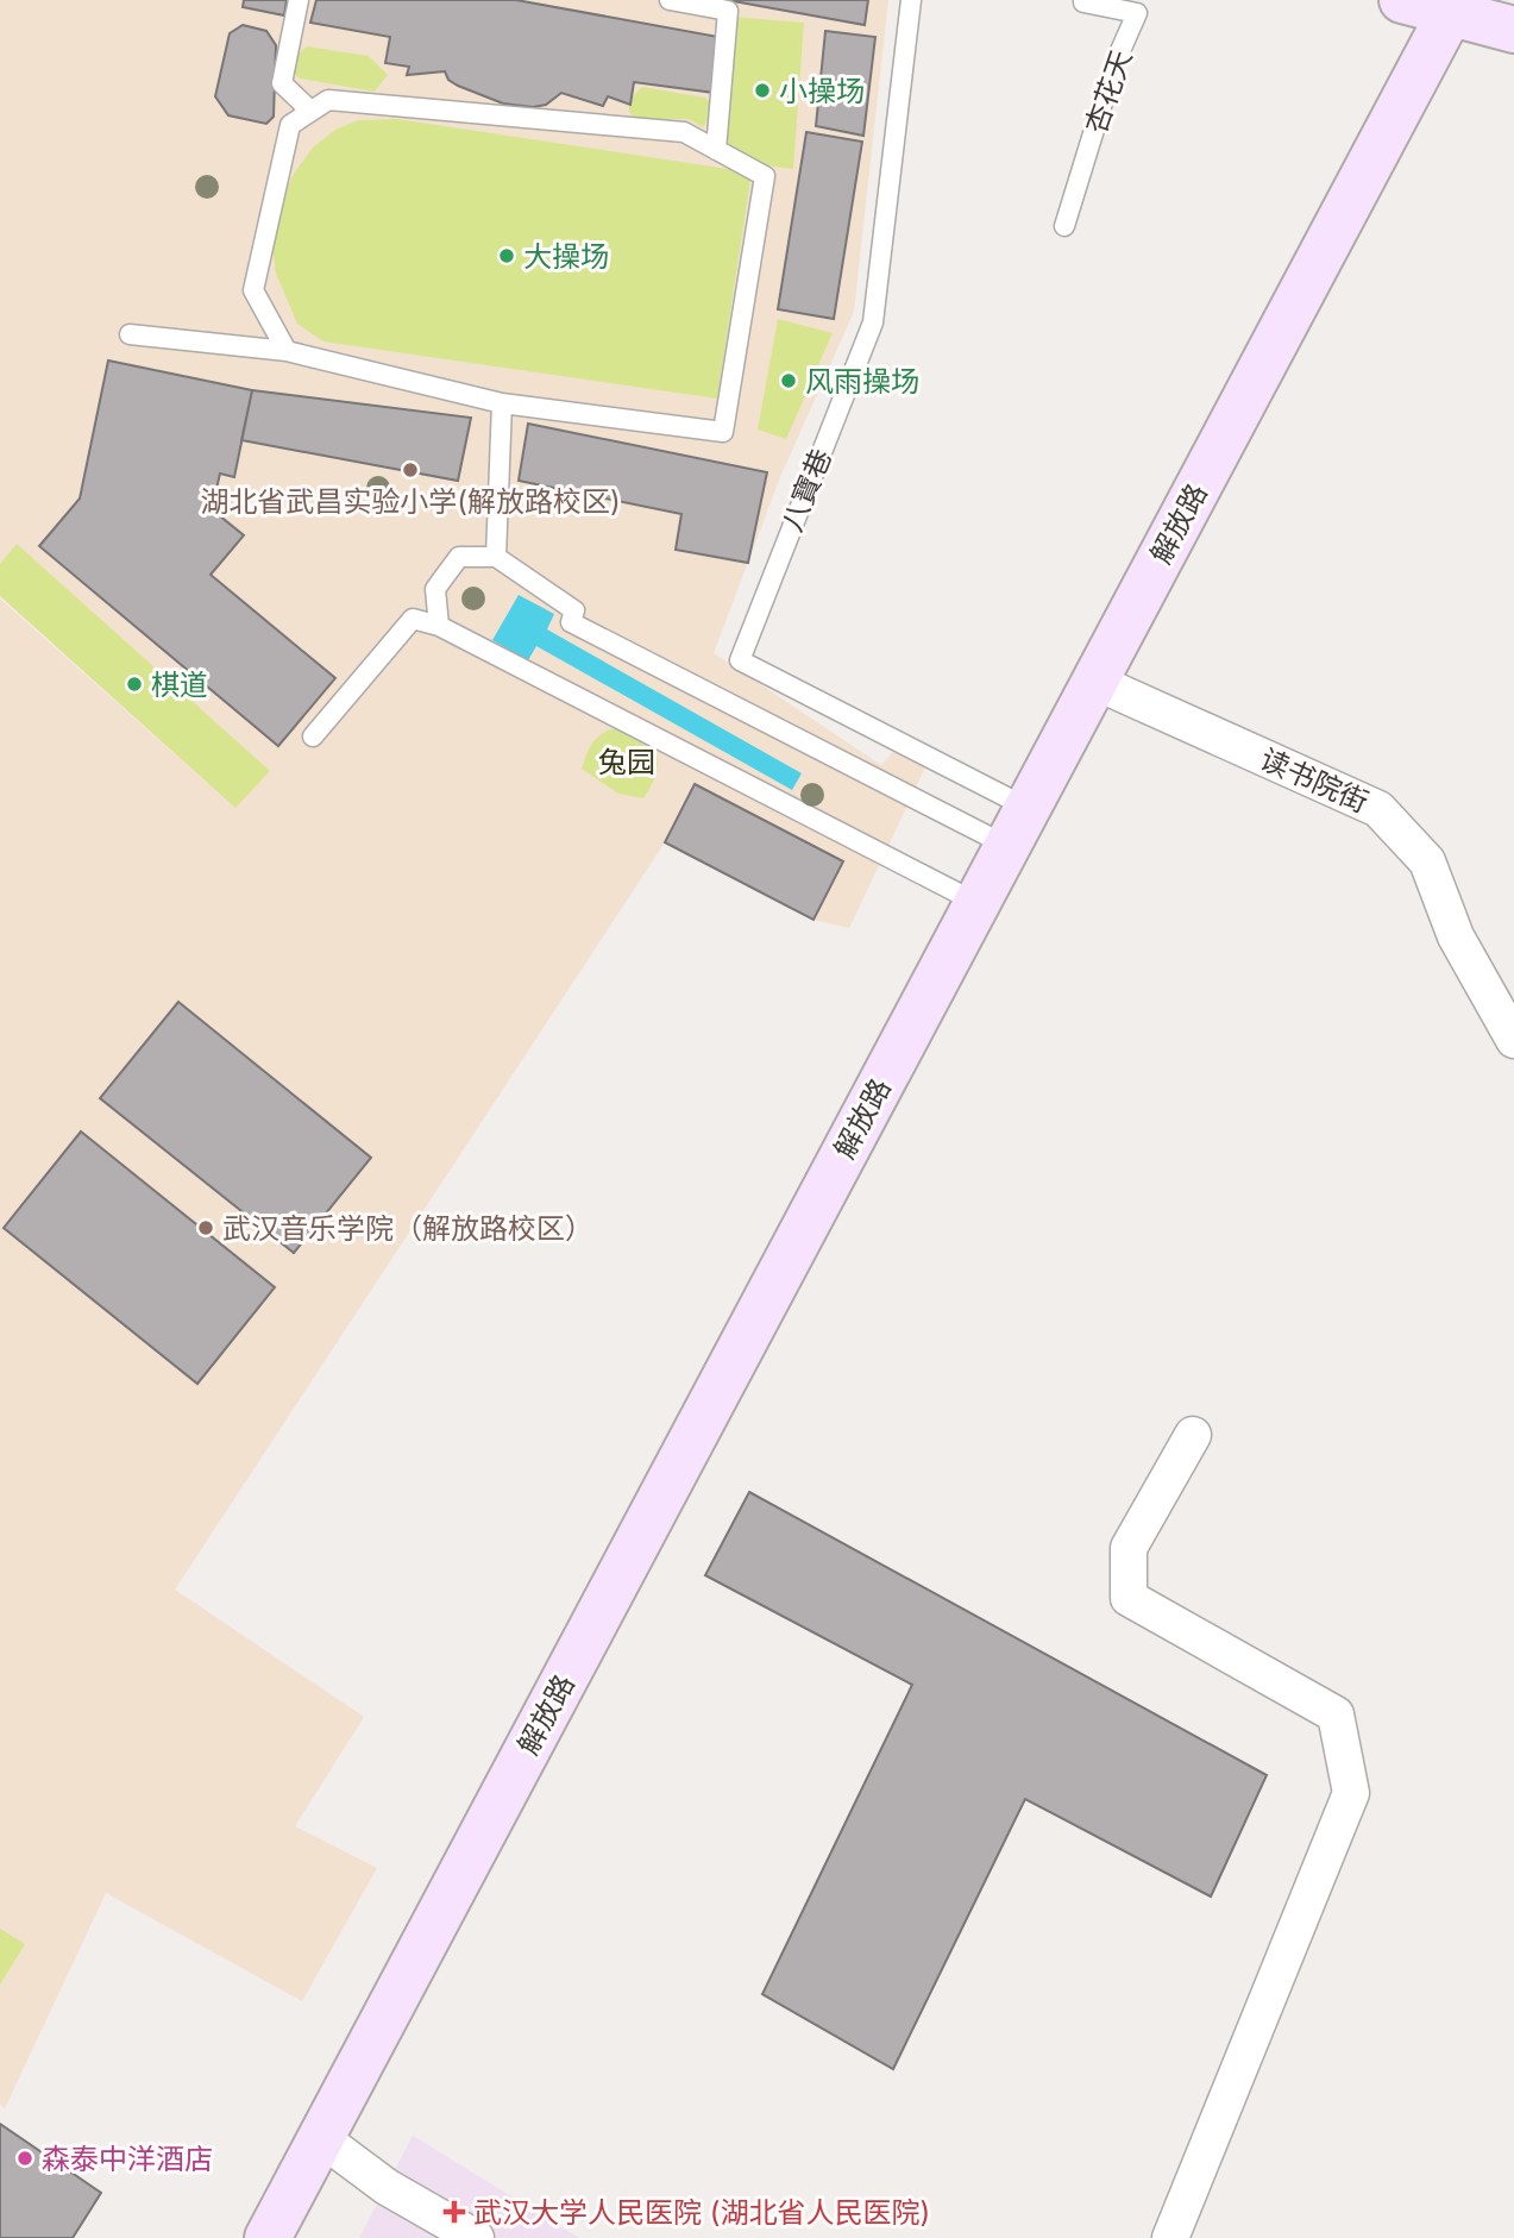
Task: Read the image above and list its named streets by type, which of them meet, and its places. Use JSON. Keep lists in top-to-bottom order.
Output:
{
  "streets": {
    "street": ["解放路", "读书院街"],
    "lane": ["杏花天", "八寶巷"]
  },
  "crossings": [
    ["八寶巷", "解放路"],
    ["解放路", "读书院街"]
  ],
  "parks": ["兔园"],
  "places": {
    "other": [
      "小操场",
      "大操场",
      "风雨操场",
      "湖北省武昌实验小学(解放路校区)",
      "棋道",
      "武汉音乐学院（解放路校区）",
      "森泰中洋酒店"
    ],
    "health": ["武汉大学人民医院 (湖北省人民医院)"]
  }
}
